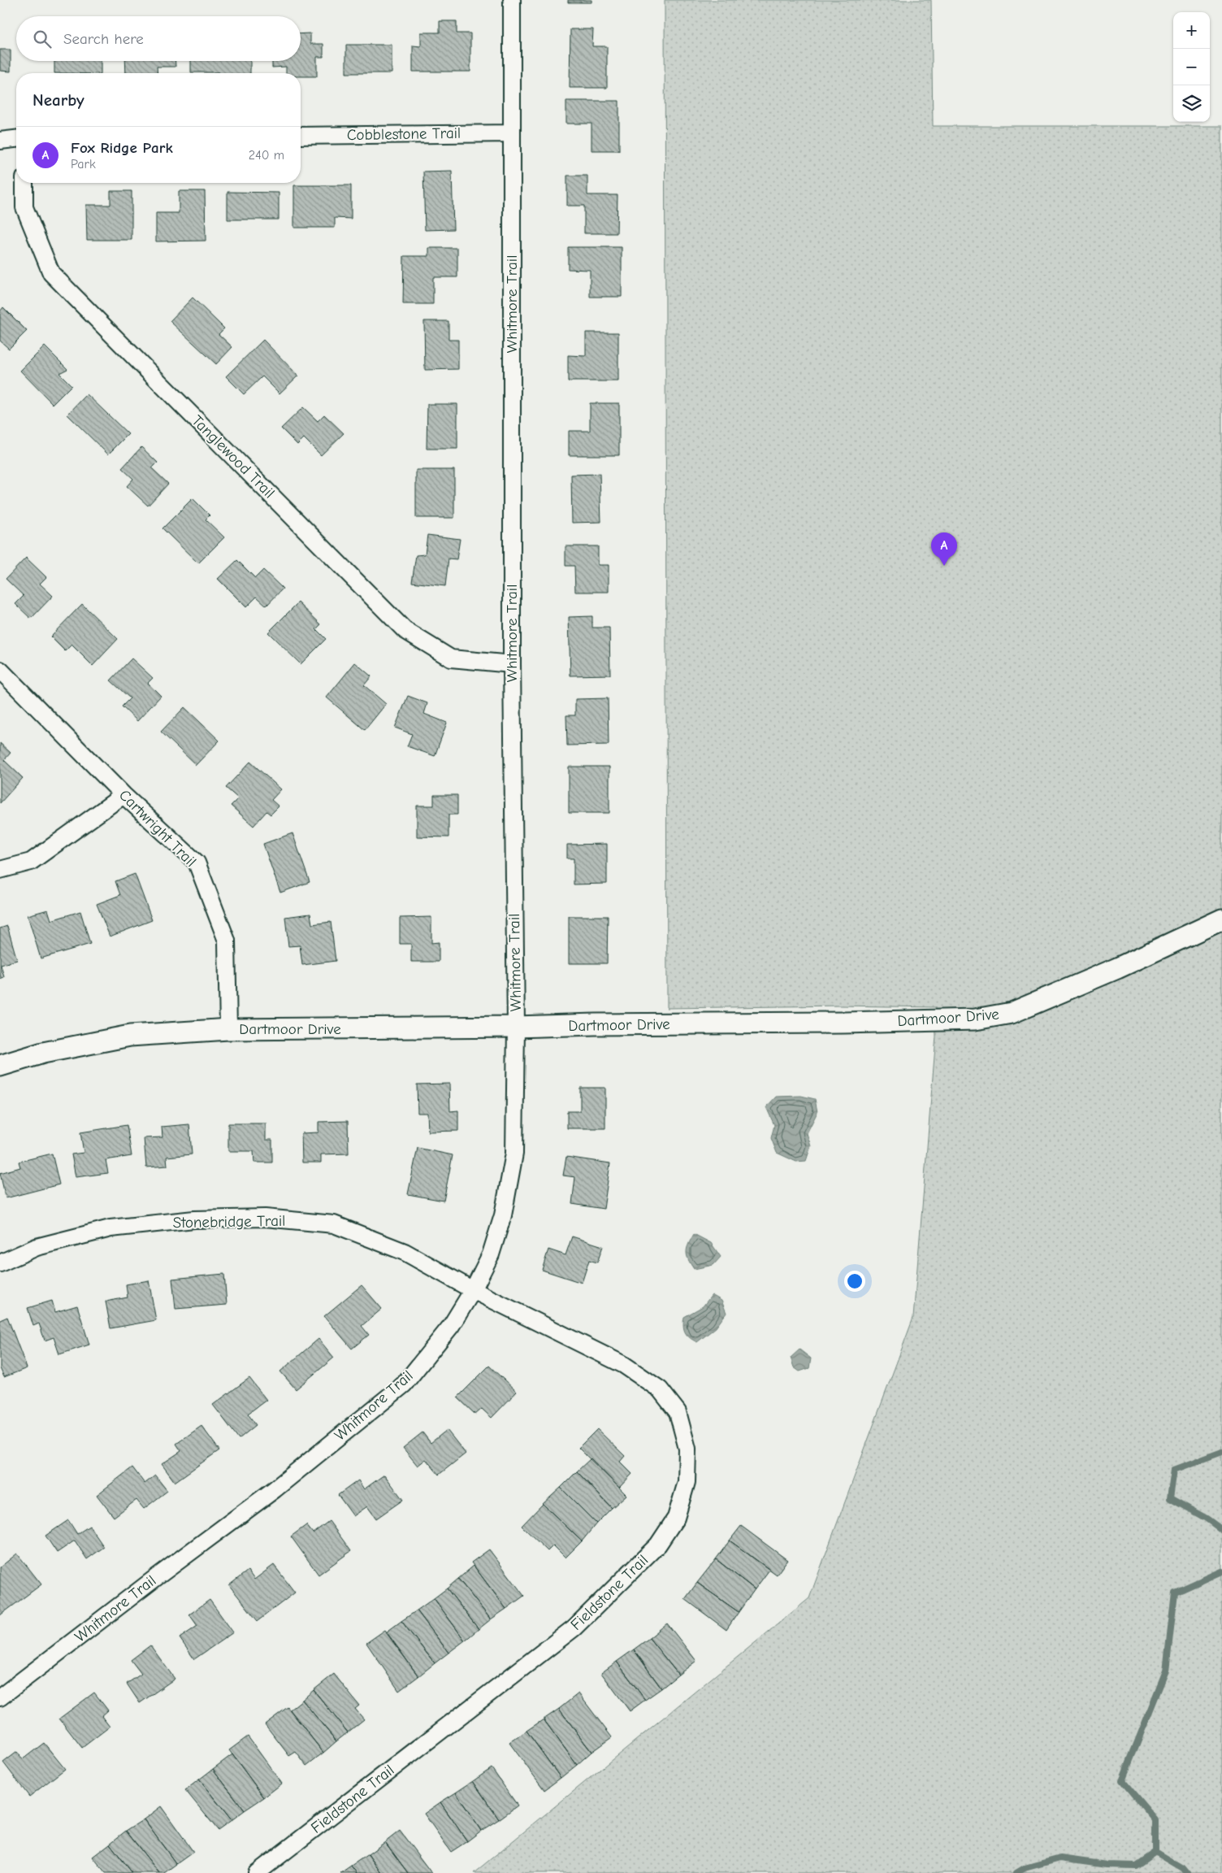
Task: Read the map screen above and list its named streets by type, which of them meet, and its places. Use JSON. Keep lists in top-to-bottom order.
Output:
{
  "streets": {
    "street": [
      "Cobblestone Trail",
      "Whitmore Trail",
      "Tanglewood Trail",
      "Cartwright Trail",
      "Dartmoor Drive",
      "Stonebridge Trail",
      "Fieldstone Trail"
    ]
  },
  "crossings": [
    ["Cobblestone Trail", "Whitmore Trail"],
    ["Whitmore Trail", "Tanglewood Trail"],
    ["Whitmore Trail", "Dartmoor Drive"],
    ["Whitmore Trail", "Stonebridge Trail"],
    ["Whitmore Trail", "Fieldstone Trail"],
    ["Cartwright Trail", "Dartmoor Drive"],
    ["Stonebridge Trail", "Fieldstone Trail"]
  ],
  "page": {
    "map_buttons": ["+", "−"],
    "search": "Search here",
    "heading": "Nearby",
    "list": [
      {
        "mark": "A",
        "name": "Fox Ridge Park",
        "note": "Park",
        "value": "240 m"
      }
    ],
    "pins": "A"
  }
}
